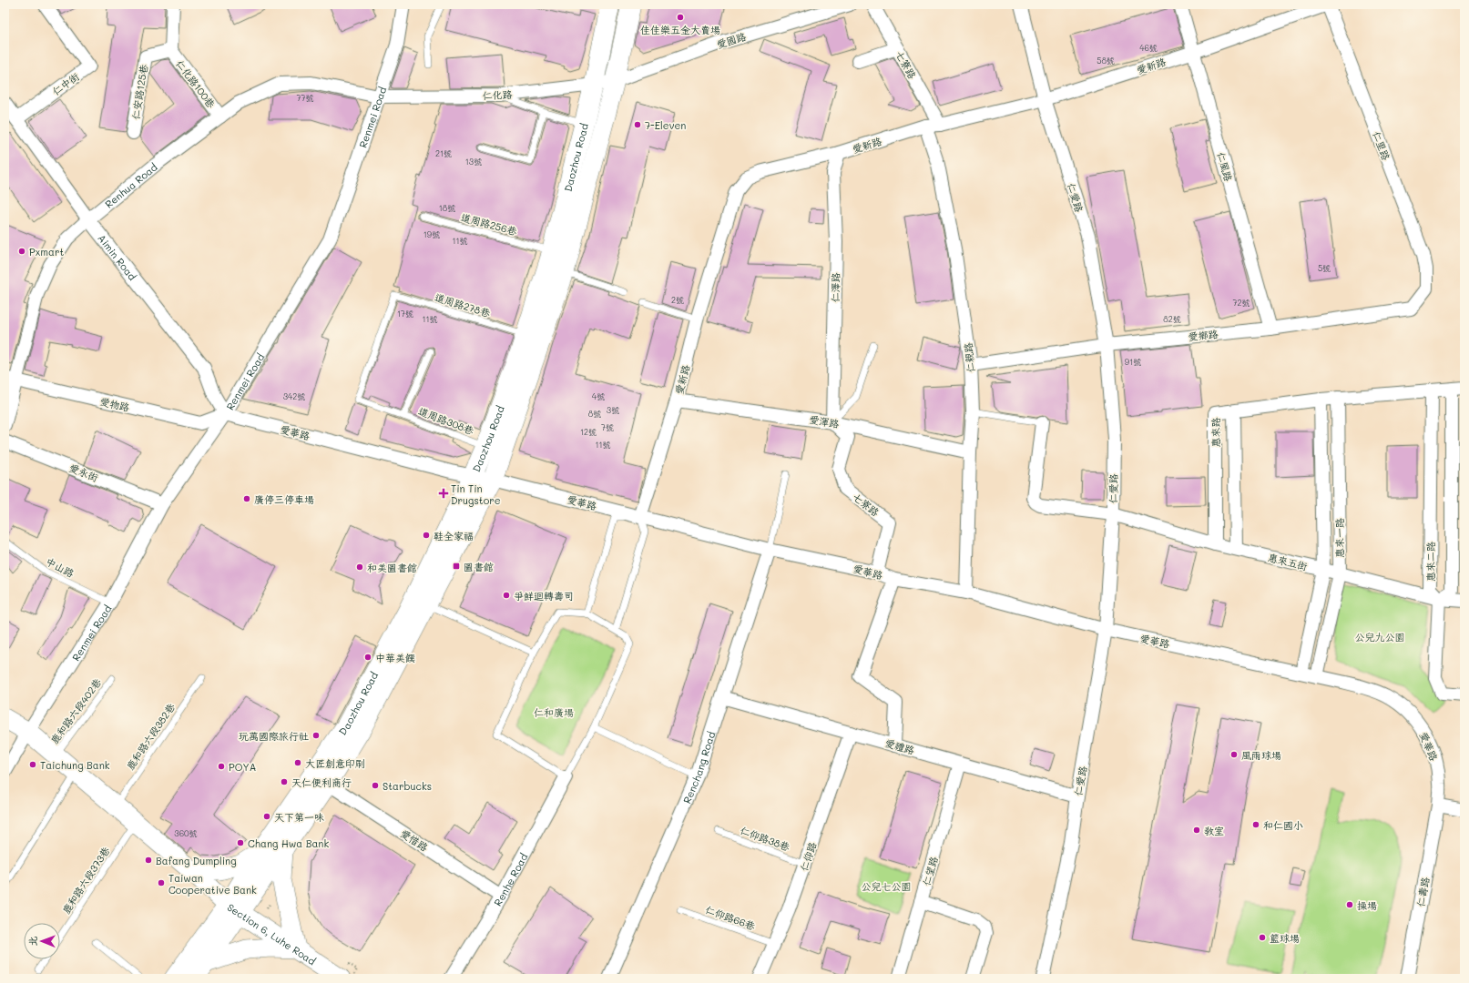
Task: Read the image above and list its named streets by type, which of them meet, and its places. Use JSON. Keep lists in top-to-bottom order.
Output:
{
  "streets": {
    "main road": ["Daozhou Road", "Section 6, Luhe Road"],
    "street": [
      "愛國路",
      "七寮路",
      "愛新路",
      "仁中街",
      "仁化路100巷",
      "仁安路125巷",
      "仁化路",
      "Renmei Road",
      "仁里路",
      "仁風路",
      "Renhua Road",
      "仁愛路",
      "Aimin Road",
      "仁澤路",
      "愛鄉路",
      "仁親路",
      "愛物路",
      "愛渾路",
      "愛華路",
      "惠來路",
      "愛永街",
      "惠來一路",
      "惠來五街",
      "惠來二路",
      "愛禮路",
      "Renchang Road",
      "愛惜路",
      "仁仰路",
      "仁望路",
      "Renhe Road",
      "仁壽路"
    ],
    "lane": [
      "道周路256巷",
      "道周路278巷",
      "道周路308巷",
      "中山路",
      "鹿和路六段402巷",
      "鹿和路六段382巷",
      "仁仰路38巷",
      "鹿和路六段373巷",
      "仁仰路66巷"
    ]
  },
  "crossings": [
    ["愛國路", "仁化路"],
    ["愛國路", "Daozhou Road"],
    ["七寮路", "愛新路"],
    ["七寮路", "仁澤路"],
    ["七寮路", "愛渾路"],
    ["七寮路", "愛華路"],
    ["愛新路", "仁里路"],
    ["愛新路", "仁風路"],
    ["愛新路", "仁愛路"],
    ["愛新路", "仁澤路"],
    ["愛新路", "仁親路"],
    ["愛新路", "愛渾路"],
    ["愛新路", "愛華路"],
    ["仁中街", "Aimin Road"],
    ["仁化路100巷", "仁安路125巷"],
    ["仁化路100巷", "Renhua Road"],
    ["仁化路", "Renmei Road"],
    ["仁化路", "Daozhou Road"],
    ["仁化路", "Renhua Road"],
    ["Renmei Road", "Renhua Road"],
    ["Renmei Road", "Aimin Road"],
    ["Renmei Road", "愛物路"],
    ["Renmei Road", "愛華路"],
    ["Renmei Road", "愛永街"],
    ["Renmei Road", "中山路"],
    ["Renmei Road", "Section 6, Luhe Road"],
    ["仁里路", "愛鄉路"],
    ["Daozhou Road", "道周路256巷"],
    ["Daozhou Road", "道周路278巷"],
    ["Daozhou Road", "道周路308巷"],
    ["Daozhou Road", "愛華路"],
    ["Daozhou Road", "愛惜路"],
    ["Daozhou Road", "Section 6, Luhe Road"],
    ["仁風路", "愛鄉路"],
    ["Renhua Road", "Aimin Road"],
    ["Renhua Road", "愛物路"],
    ["仁愛路", "愛鄉路"],
    ["仁愛路", "愛華路"],
    ["仁愛路", "惠來五街"],
    ["仁愛路", "愛禮路"],
    ["Aimin Road", "愛物路"],
    ["Aimin Road", "愛華路"],
    ["仁澤路", "愛渾路"],
    ["道周路278巷", "道周路308巷"],
    ["愛鄉路", "仁親路"],
    ["仁親路", "愛渾路"],
    ["仁親路", "愛華路"],
    ["愛物路", "愛華路"],
    ["愛華路", "惠來一路"],
    ["愛華路", "Renchang Road"],
    ["愛華路", "仁壽路"],
    ["惠來路", "惠來五街"],
    ["惠來一路", "惠來五街"],
    ["惠來五街", "惠來二路"],
    ["鹿和路六段402巷", "Section 6, Luhe Road"],
    ["鹿和路六段382巷", "Section 6, Luhe Road"],
    ["愛禮路", "Renchang Road"],
    ["愛禮路", "仁仰路"],
    ["愛禮路", "仁望路"],
    ["仁仰路38巷", "仁仰路"],
    ["愛惜路", "Renhe Road"],
    ["仁仰路", "仁仰路66巷"],
    ["鹿和路六段373巷", "Section 6, Luhe Road"]
  ],
  "parks": ["公兒九公園", "仁和廣場", "公兒七公園"],
  "places": {
    "other": [
      "佳佳樂五金大賣場",
      "7-Eleven",
      "Pxmart",
      "廣停三停車場",
      "鞋全家福",
      "和美圖書館",
      "爭鮮迴轉壽司",
      "中華美饌",
      "玩萬國際旅行社",
      "風雨球場",
      "大匠創意印刷",
      "Taichung Bank",
      "POYA",
      "天仁便利商行",
      "Starbucks",
      "天下第一味",
      "和仁國小",
      "教室",
      "Chang Hwa Bank",
      "Bafang Dumpling",
      "Taiwan Cooperative Bank",
      "操場",
      "籃球場"
    ],
    "health": ["Tin Tin Drugstore"],
    "transit": ["圖書館"]
  },
  "house_numbers": [
    "46號",
    "58號",
    "77號",
    "21號",
    "13號",
    "18號",
    "19號",
    "11號",
    "5號",
    "2號",
    "72號",
    "17號",
    "11號",
    "82號",
    "91號",
    "342號",
    "4號",
    "3號",
    "8號",
    "7號",
    "12號",
    "11號",
    "360號"
  ],
  "north": "left"
}
